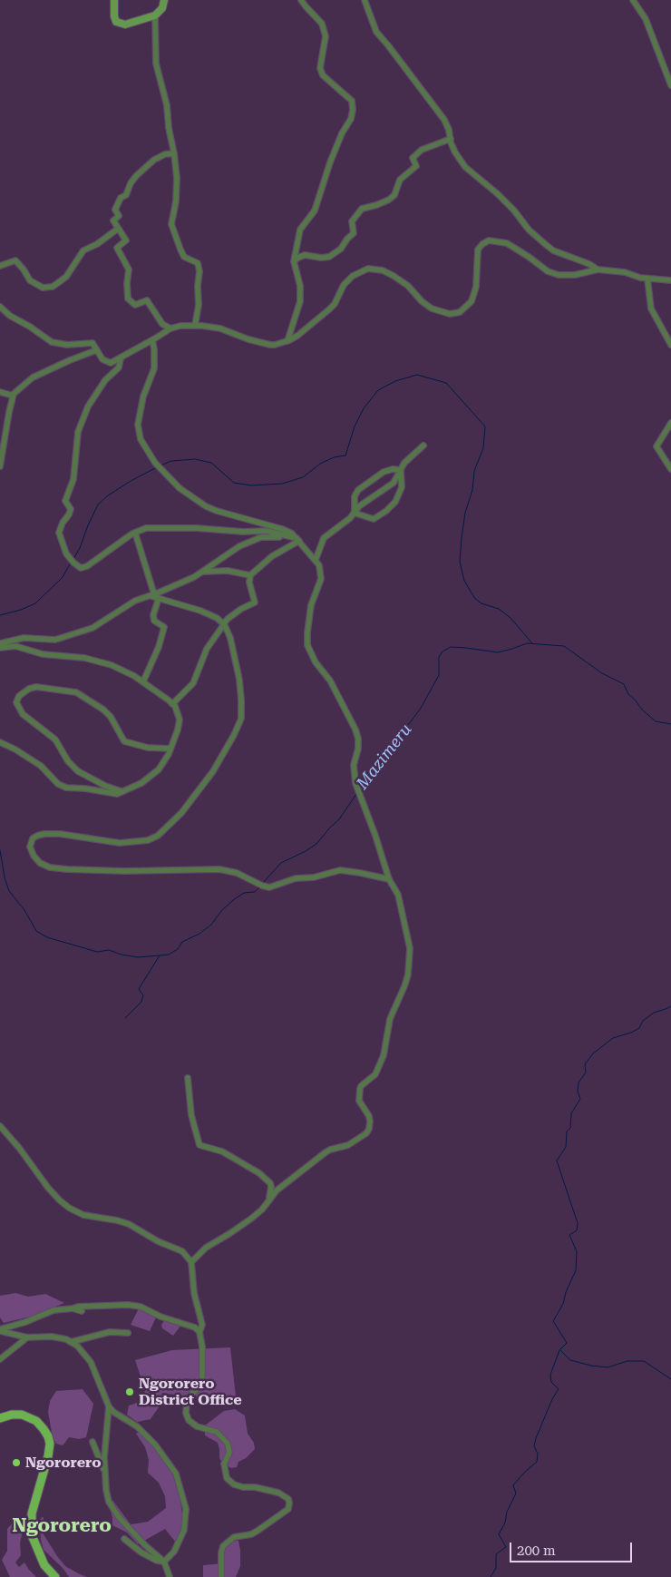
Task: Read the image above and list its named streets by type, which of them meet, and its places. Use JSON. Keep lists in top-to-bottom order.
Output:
{
  "districts": ["Ngororero"],
  "water": ["Mazimeru"],
  "places": ["Ngororero District Office", "Ngororero"],
  "scale_bar": "200 m"
}
